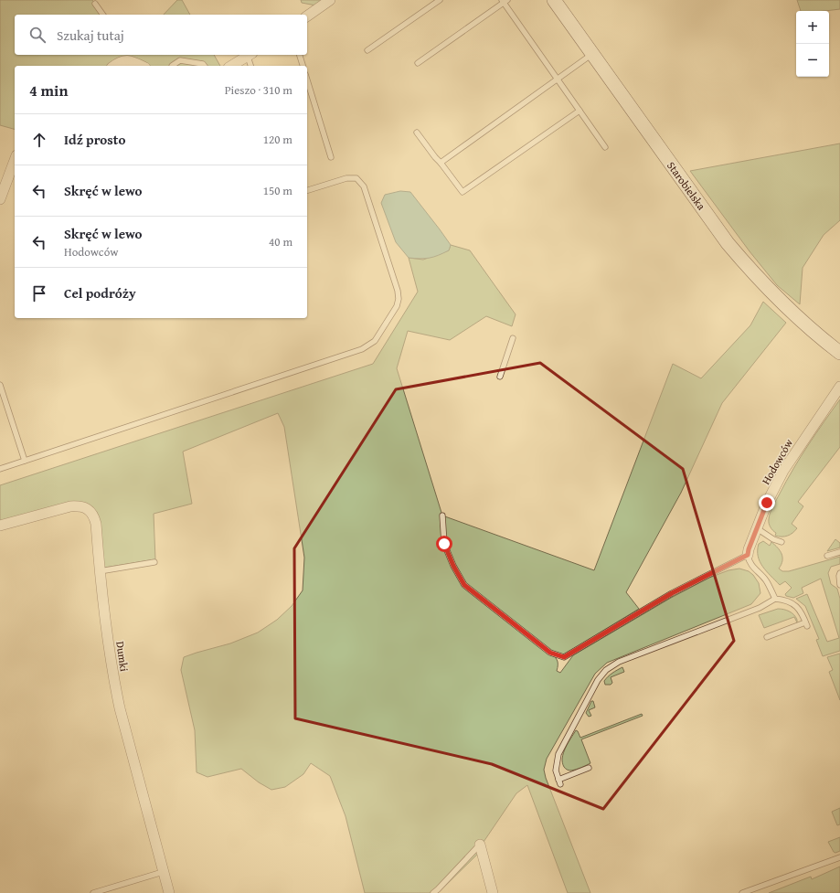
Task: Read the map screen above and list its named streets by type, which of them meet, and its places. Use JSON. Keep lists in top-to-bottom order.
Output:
{
  "streets": {
    "street": ["Starobielska", "Hodowców", "Dumki"]
  },
  "page": {
    "map_buttons": ["+", "−"],
    "search": "Szukaj tutaj",
    "heading": ["4 min", "Pieszo · 310 m"],
    "list": [
      ["Idź prosto", "120 m"],
      ["Skręć w lewo", "150 m"],
      ["Skręć w lewo", "Hodowców", "40 m"],
      "Cel podróży"
    ]
  }
}
